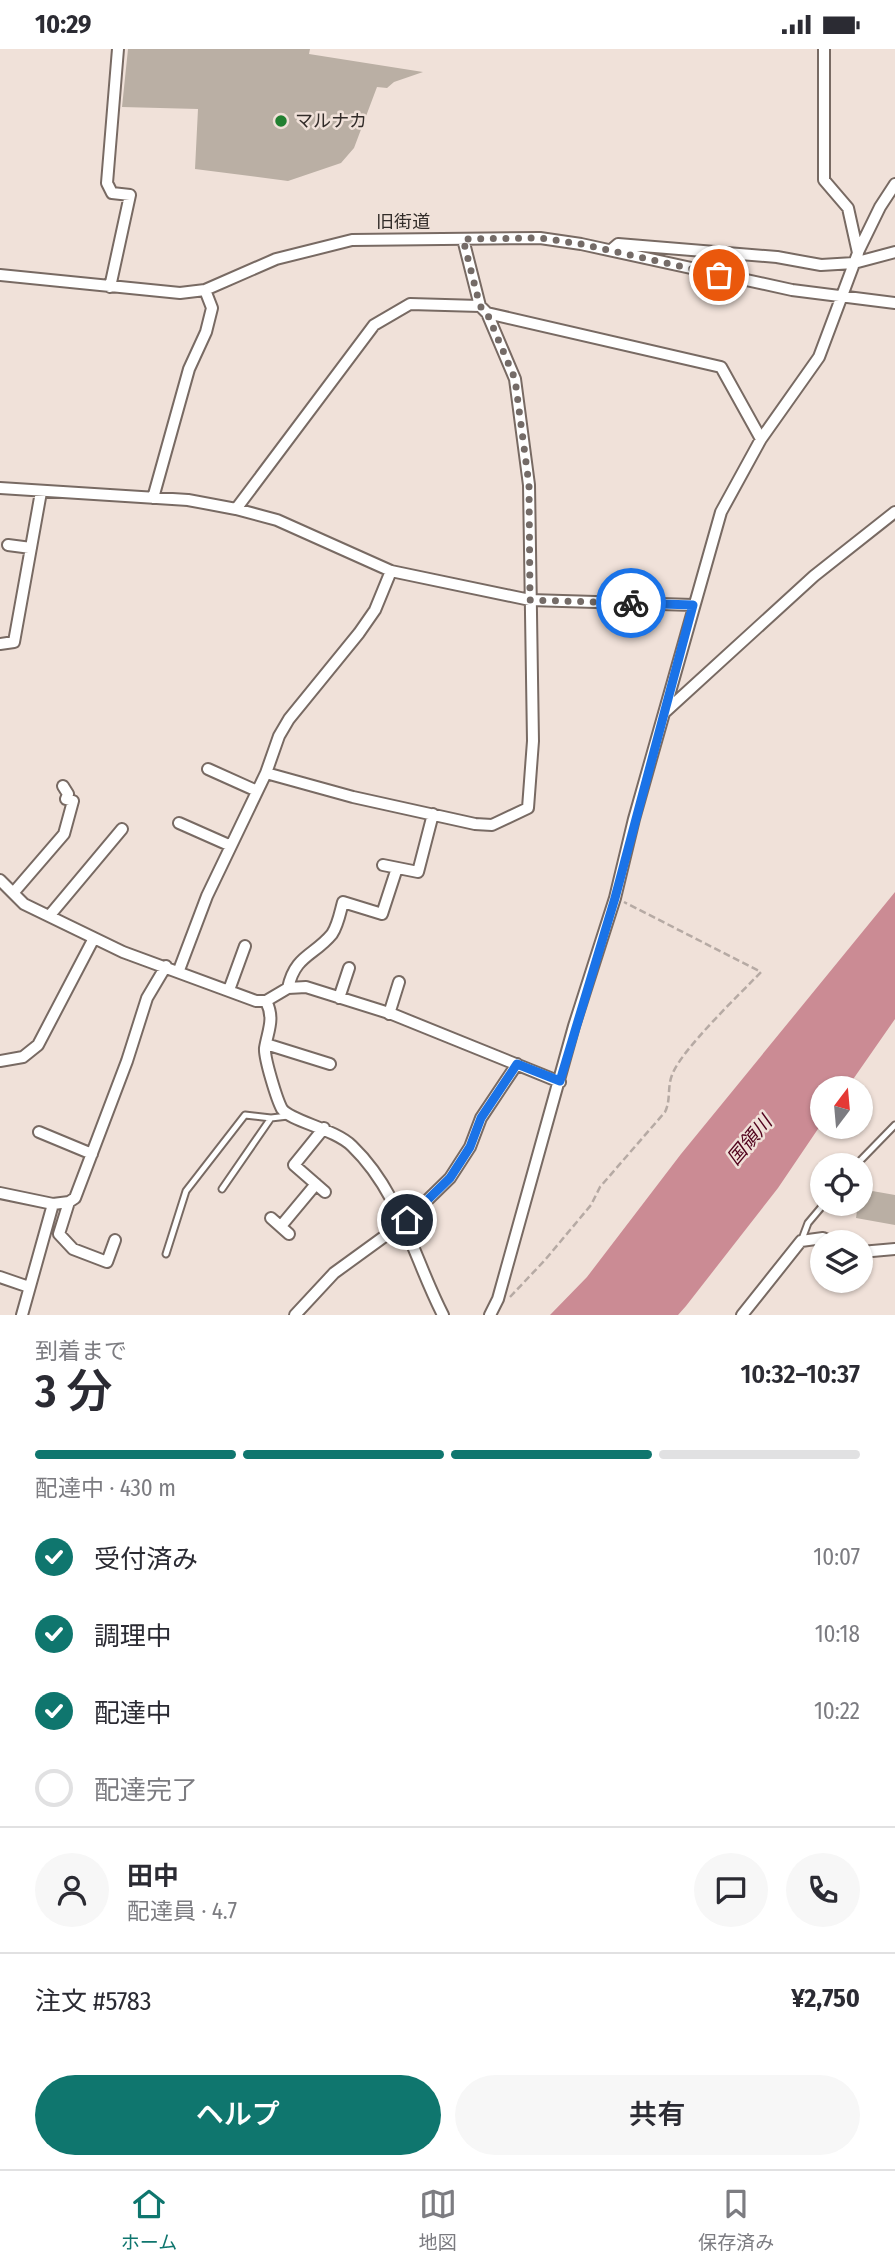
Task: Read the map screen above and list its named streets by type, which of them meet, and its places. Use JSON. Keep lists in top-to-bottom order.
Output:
{
  "streets": {
    "street": ["旧街道"]
  },
  "water": ["国領川"],
  "places": ["マルナカ"],
  "north": "top",
  "page": {
    "status": "10:29",
    "heading": ["3 分", "到着まで", "10:32–10:37"],
    "panel": [
      "田中",
      "配達員 · 4.7",
      "注文 #5783",
      "¥2,750"
    ],
    "bar": "配達中 · 430 m",
    "list": [
      ["受付済み", "10:07"],
      ["調理中", "10:18"],
      ["配達中", "10:22"],
      "配達完了"
    ],
    "buttons": ["ヘルプ", "共有"],
    "tabs": ["ホーム", "地図", "保存済み"]
  }
}
